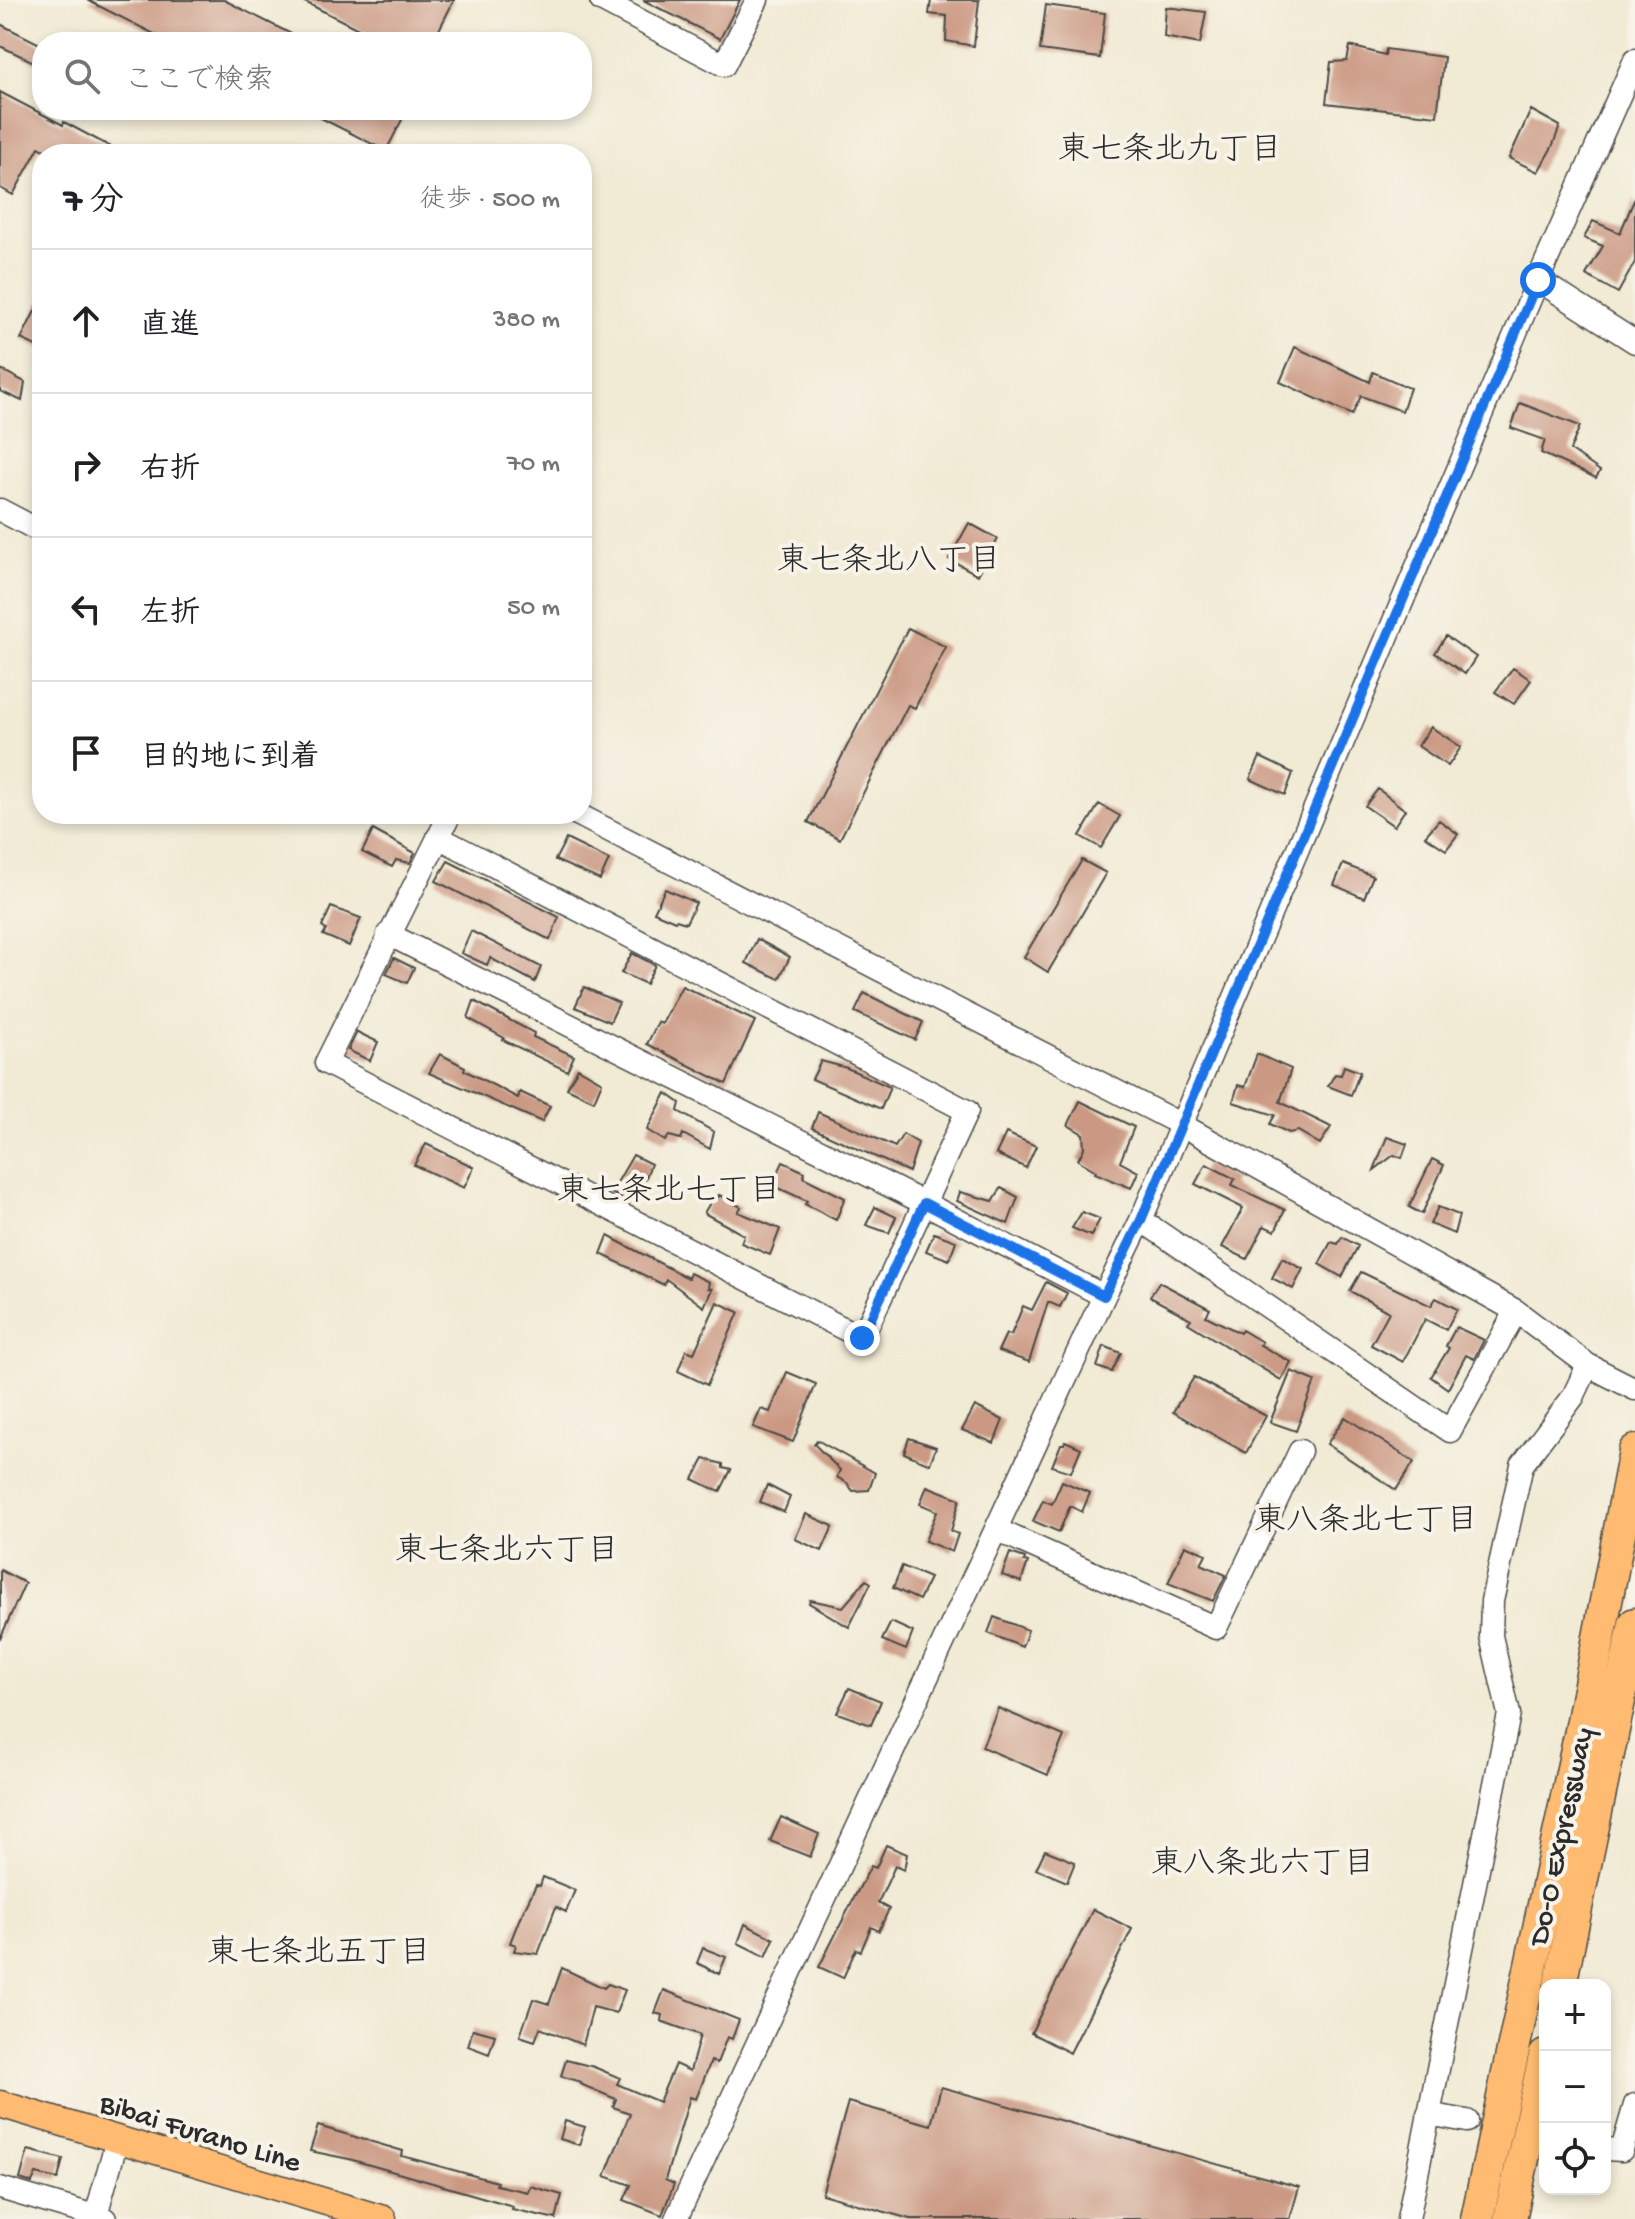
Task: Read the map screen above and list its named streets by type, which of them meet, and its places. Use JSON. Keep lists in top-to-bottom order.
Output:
{
  "streets": {
    "highway": ["Do-O Expressway"],
    "main road": ["Bibai Furano Line"]
  },
  "districts": [
    "東七条北九丁目",
    "東七条北八丁目",
    "東七条北七丁目",
    "東八条北七丁目",
    "東七条北六丁目",
    "東八条北六丁目",
    "東七条北五丁目"
  ],
  "page": {
    "search": "ここで検索",
    "heading": ["7 分", "徒歩 · 500 m"],
    "list": [
      ["直進", "380 m"],
      ["右折", "70 m"],
      ["左折", "50 m"],
      "目的地に到着"
    ],
    "map_buttons": ["+", "−"]
  }
}
